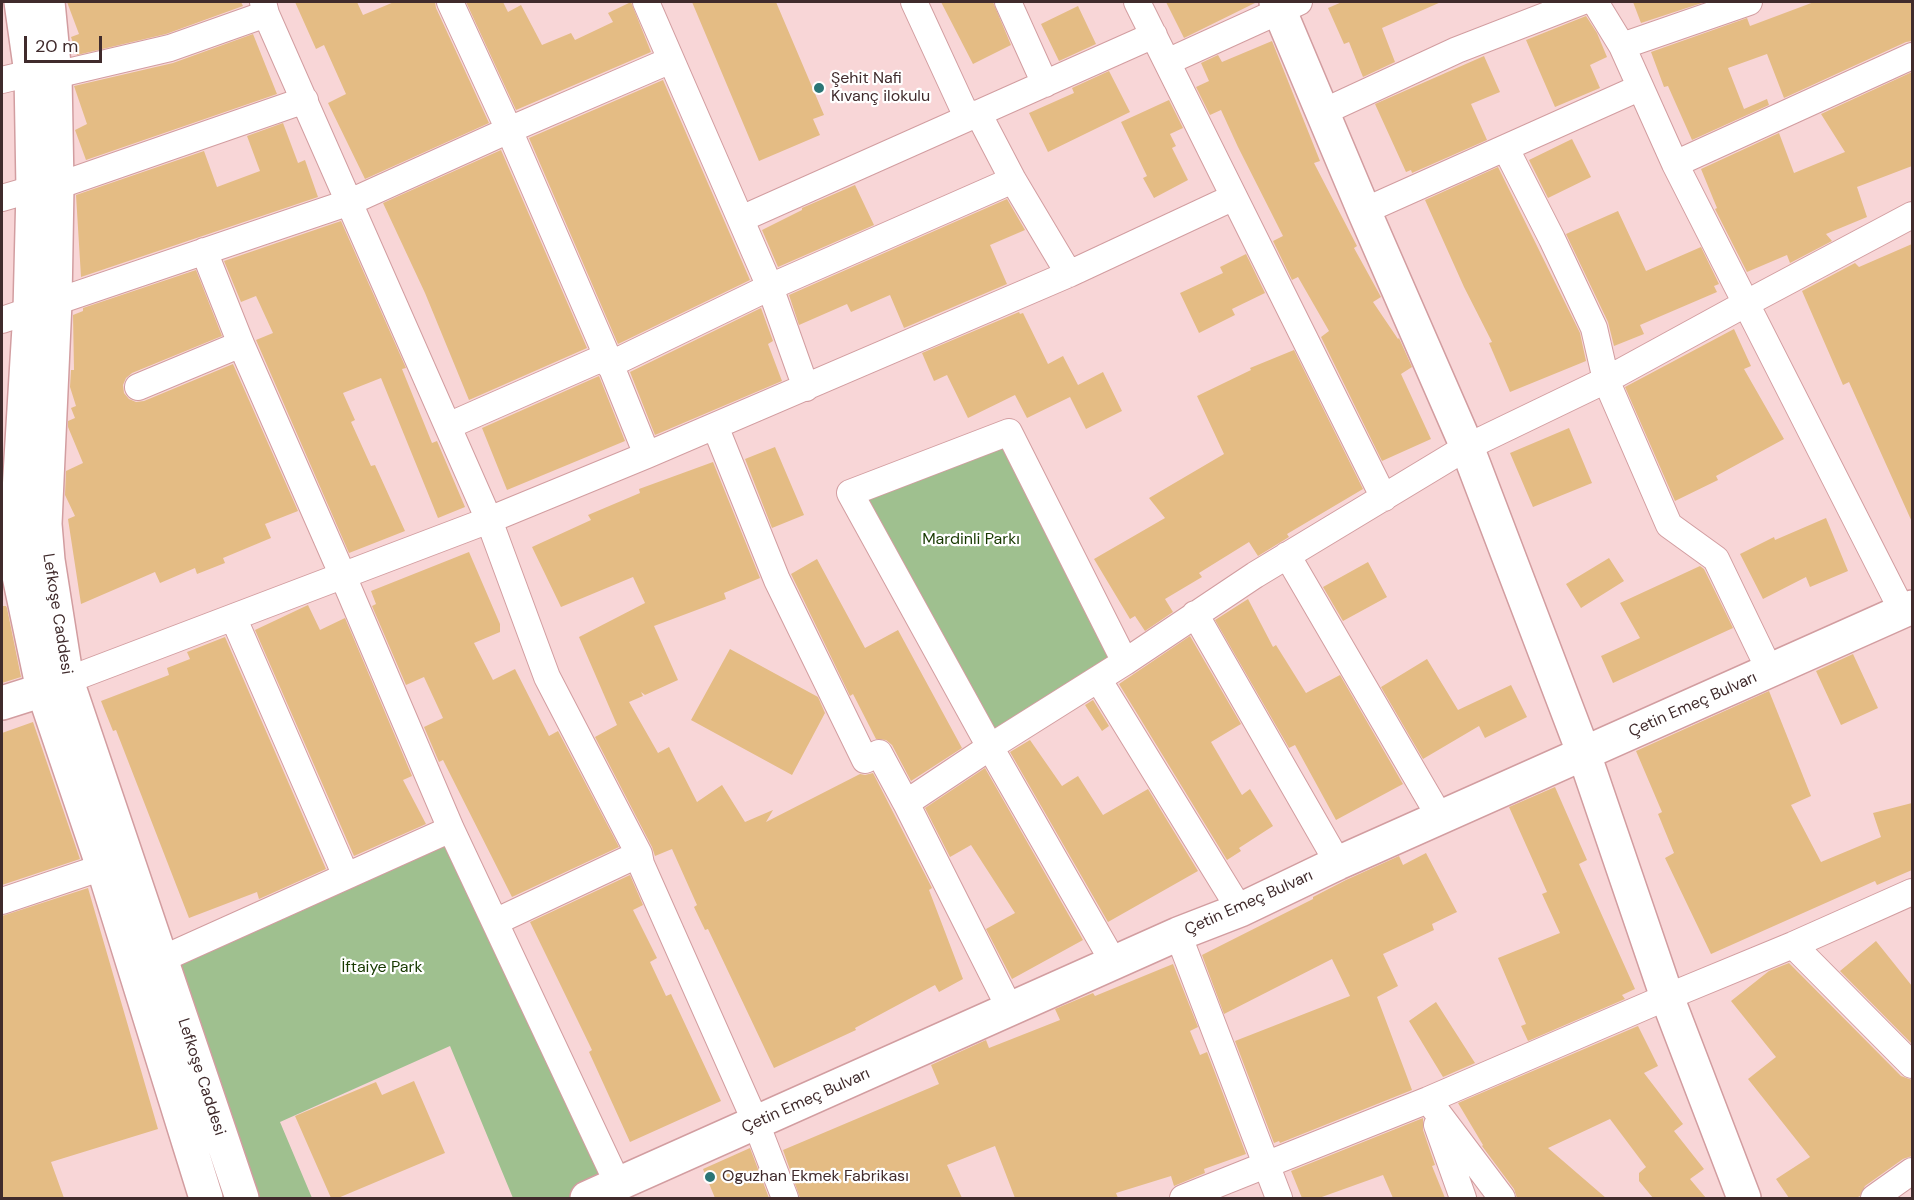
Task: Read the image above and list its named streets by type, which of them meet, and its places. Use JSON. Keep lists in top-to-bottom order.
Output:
{
  "streets": {
    "main road": ["Lefkoşe Caddesi", "Çetin Emeç Bulvarı"]
  },
  "parks": ["Mardinli Parkı", "İftaiye Park"],
  "places": ["Şehit Nafi Kıvanç ilokulu", "Oguzhan Ekmek Fabrikası"],
  "scale_bar": "20 m"
}
